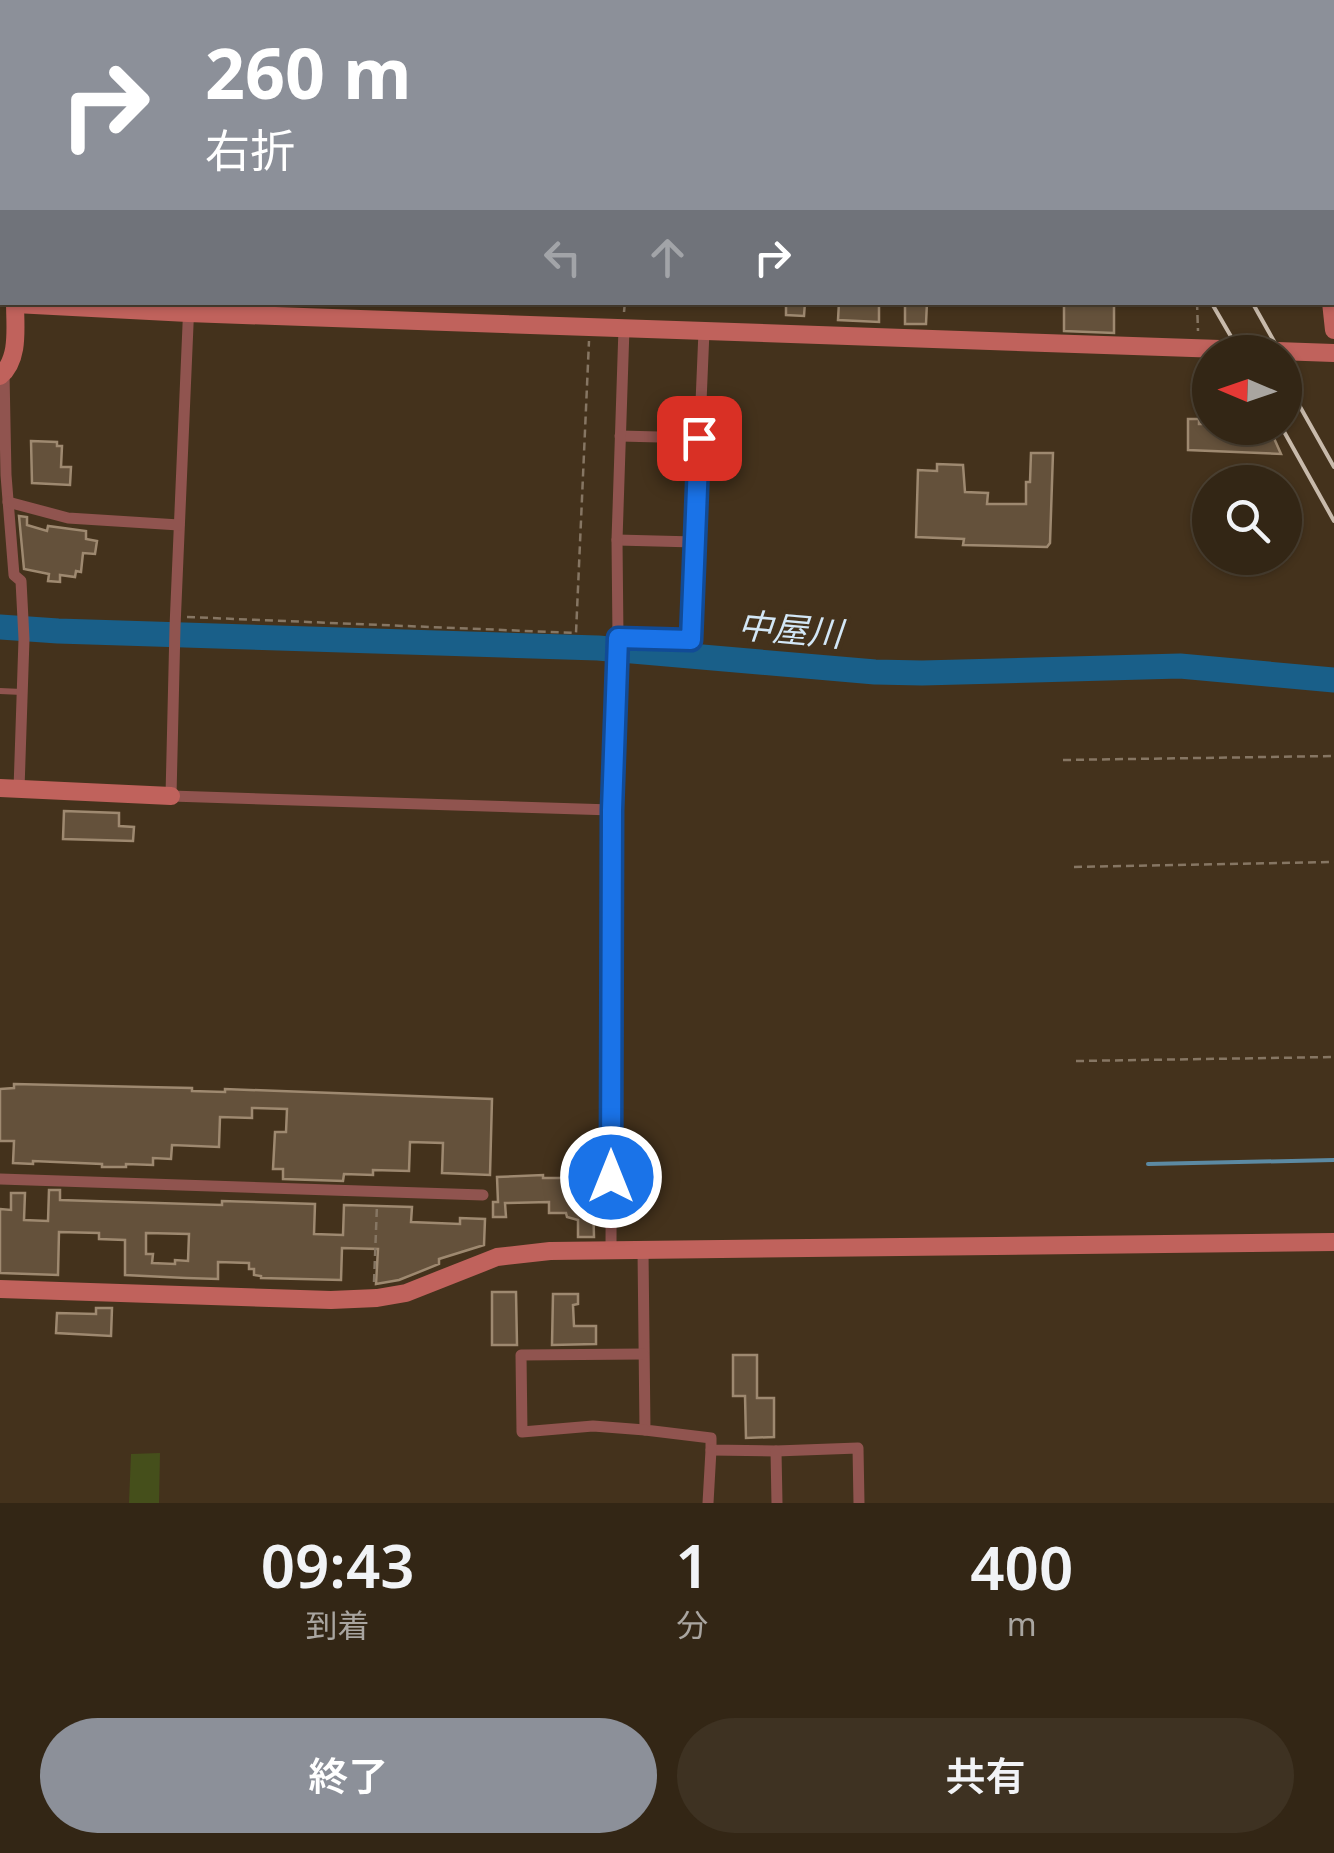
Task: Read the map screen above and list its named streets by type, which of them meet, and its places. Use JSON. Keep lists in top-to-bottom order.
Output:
{
  "water": ["中屋川"],
  "north": "left",
  "page": {
    "turn": ["260 m", "右折"],
    "eta": [
      "09:43",
      "到着",
      "1",
      "分",
      "400",
      "m"
    ],
    "buttons": ["終了", "共有"]
  }
}
